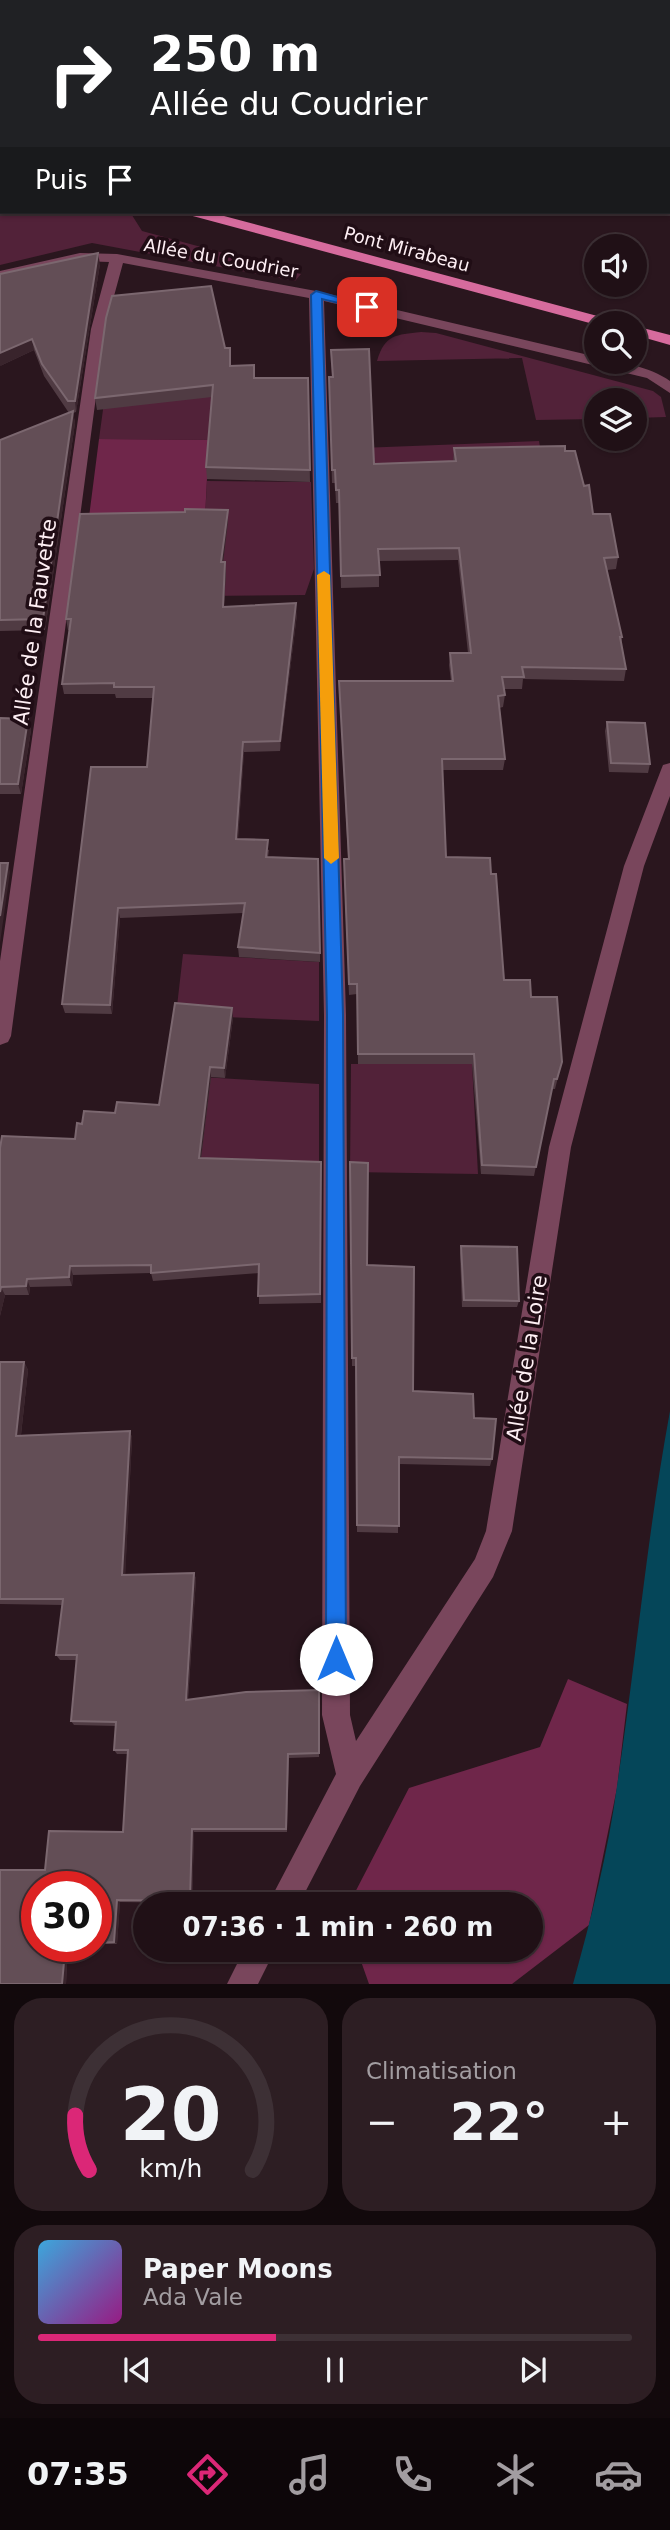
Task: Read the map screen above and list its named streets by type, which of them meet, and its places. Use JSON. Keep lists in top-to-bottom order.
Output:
{
  "streets": {
    "main road": ["Pont Mirabeau"],
    "street": ["Allée du Coudrier", "Allée de la Fauvette", "Allée de la Loire"]
  },
  "crossings": [
    ["Allée du Coudrier", "Allée de la Fauvette"]
  ],
  "page": {
    "turn": ["250 m", "Allée du Coudrier"],
    "then": "Puis",
    "limit": "30",
    "trip": "07:36 · 1 min · 260 m",
    "tile": "Climatisation",
    "heat": ["−", "22°", "+"],
    "song": ["Paper Moons", "Ada Vale"],
    "tabs": "07:35",
    "gauge": ["20", "km/h"]
  }
}
